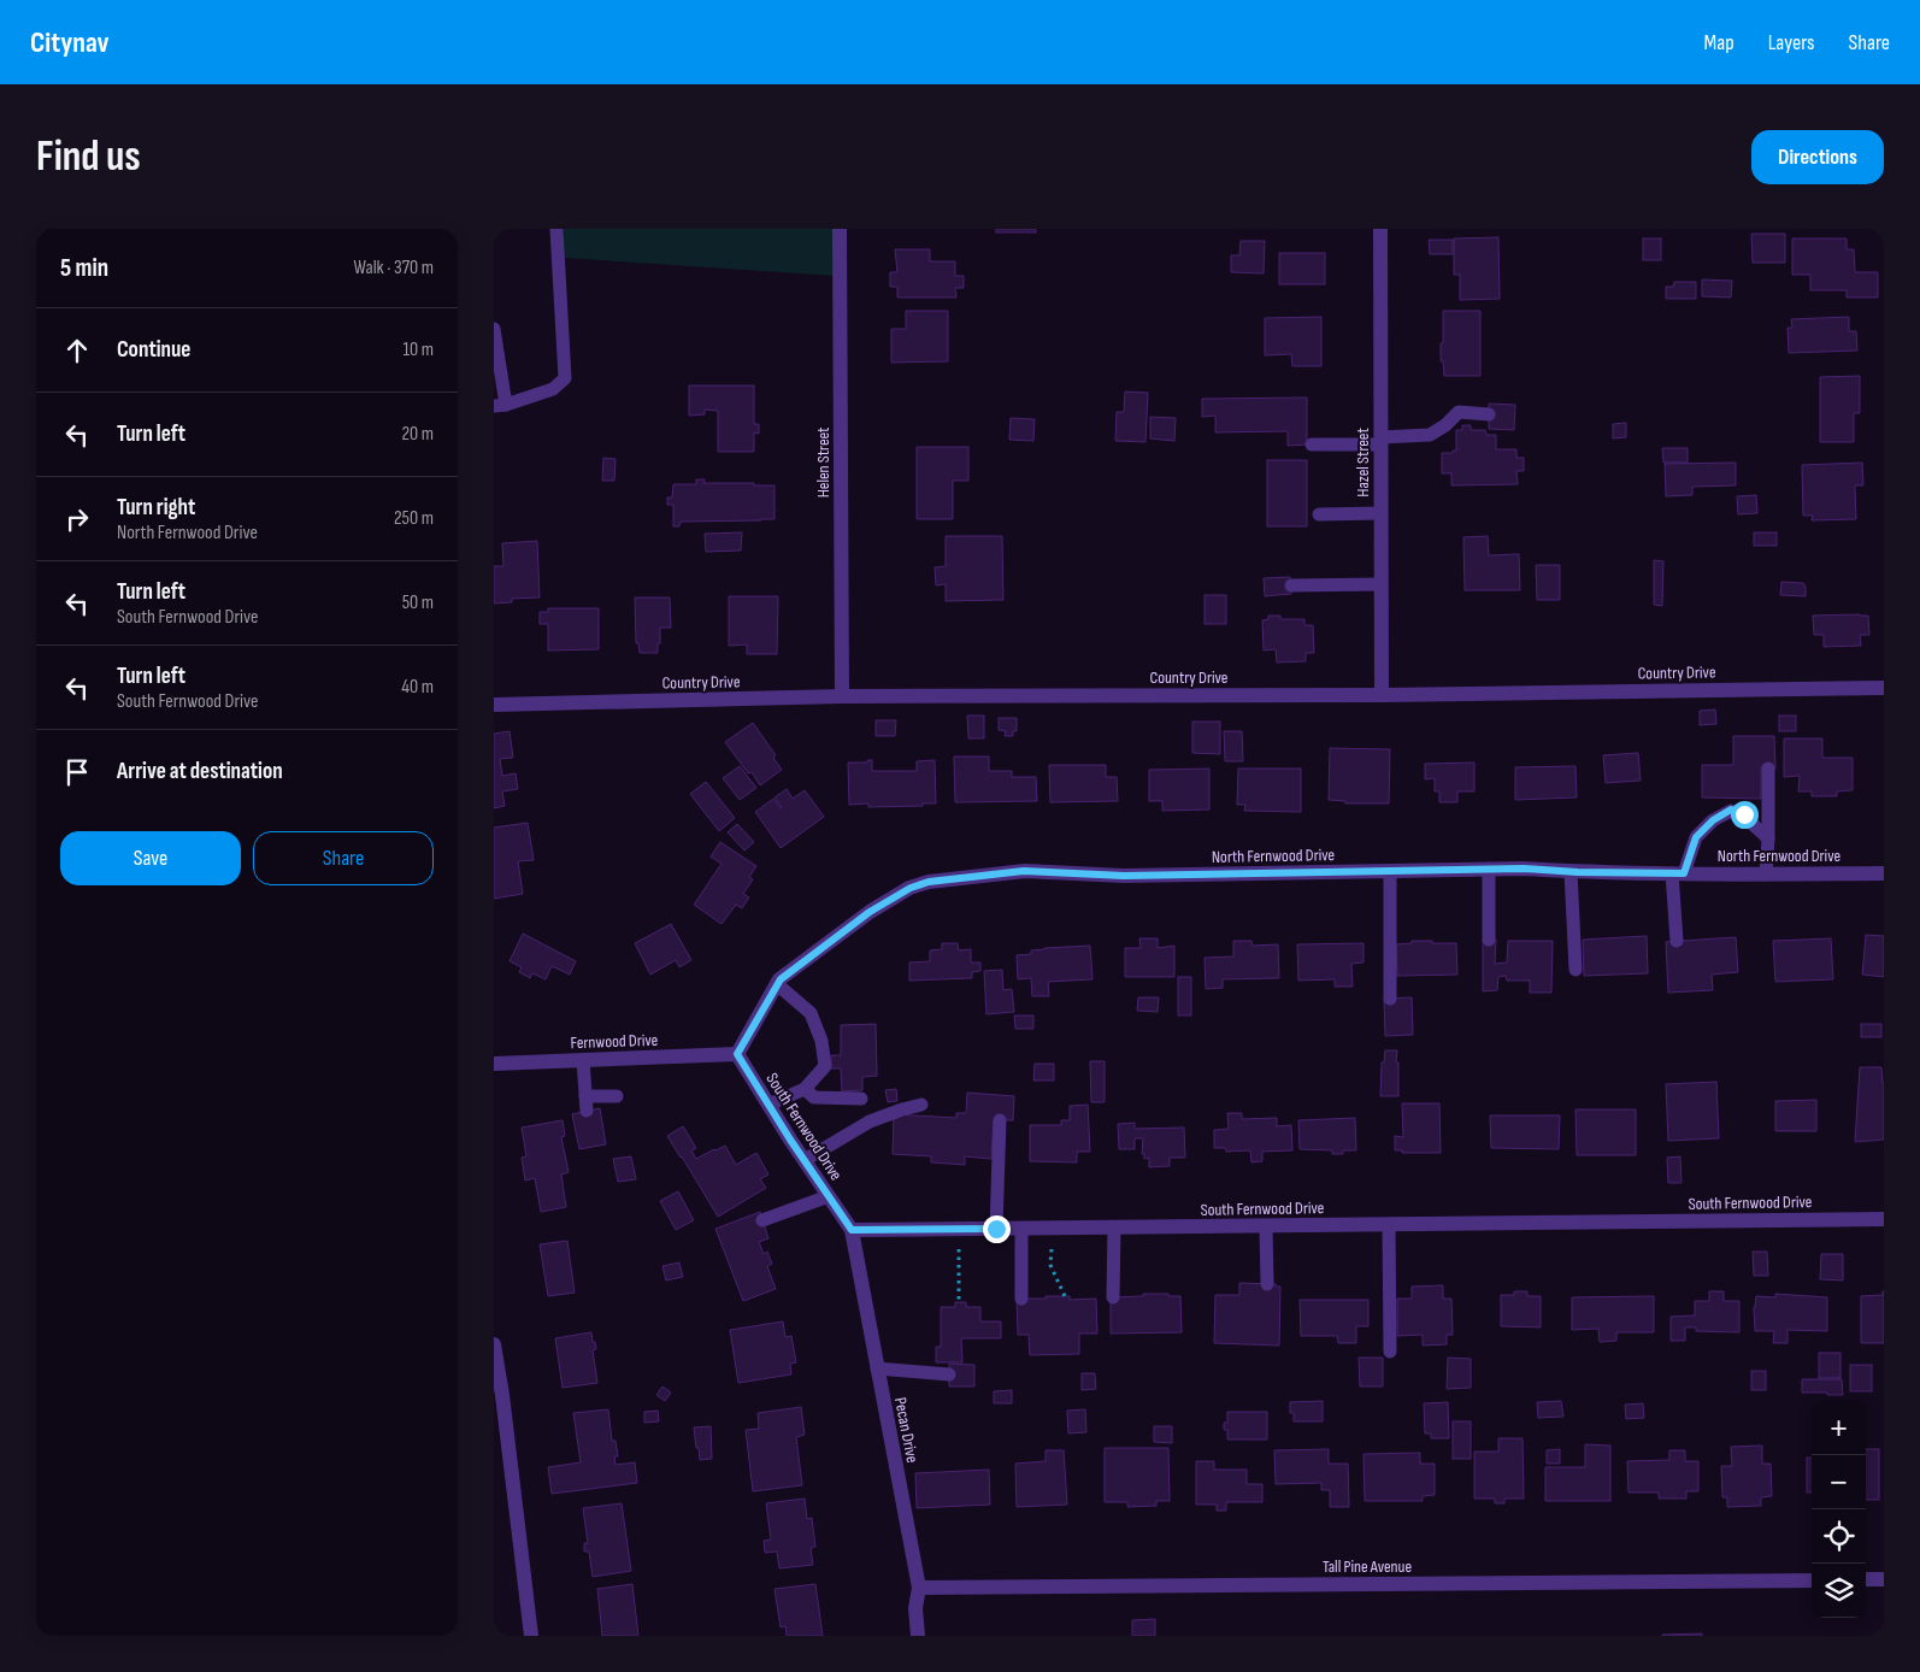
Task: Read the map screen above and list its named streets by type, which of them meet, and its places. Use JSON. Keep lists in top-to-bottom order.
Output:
{
  "streets": {
    "street": [
      "Helen Street",
      "Hazel Street",
      "Country Drive",
      "North Fernwood Drive",
      "Fernwood Drive",
      "South Fernwood Drive",
      "Pecan Drive",
      "Tall Pine Avenue"
    ]
  },
  "crossings": [
    ["Helen Street", "Country Drive"],
    ["Hazel Street", "Country Drive"],
    ["North Fernwood Drive", "Fernwood Drive"],
    ["North Fernwood Drive", "South Fernwood Drive"],
    ["Fernwood Drive", "South Fernwood Drive"],
    ["South Fernwood Drive", "Pecan Drive"],
    ["Pecan Drive", "Tall Pine Avenue"]
  ],
  "page": {
    "header": "Citynav",
    "nav": ["Map", "Layers", "Share"],
    "buttons": [
      "Directions",
      ["Save", "Share"]
    ],
    "title": "Find us",
    "heading": ["5 min", "Walk · 370 m"],
    "list": [
      ["Continue", "10 m"],
      ["Turn left", "20 m"],
      ["Turn right", "North Fernwood Drive", "250 m"],
      ["Turn left", "South Fernwood Drive", "50 m"],
      ["Turn left", "South Fernwood Drive", "40 m"],
      "Arrive at destination"
    ],
    "map_buttons": ["+", "−"]
  }
}
